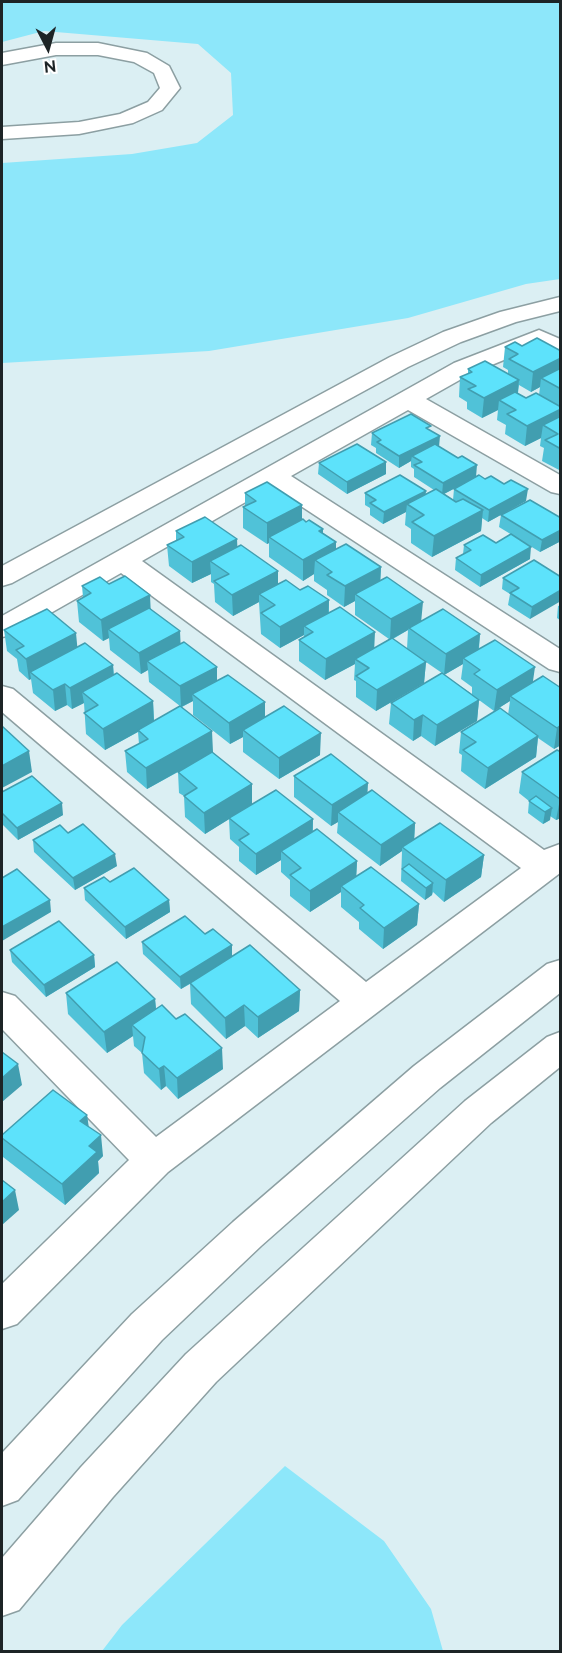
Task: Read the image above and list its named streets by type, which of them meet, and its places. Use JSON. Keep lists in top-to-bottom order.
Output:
{
  "north": "bottom"
}
